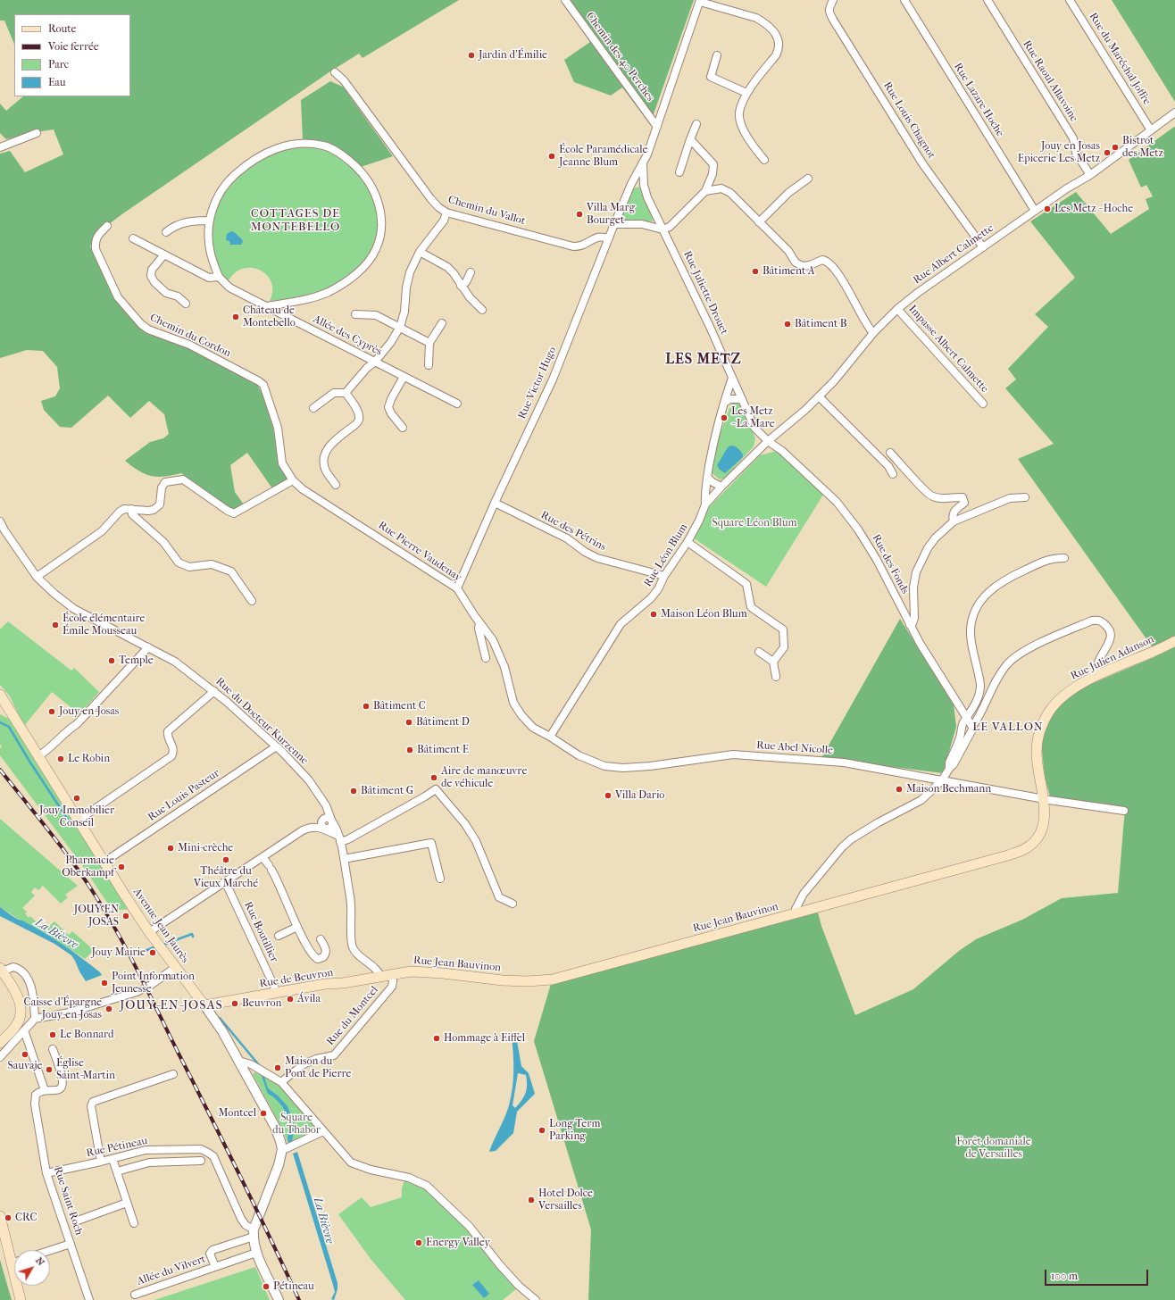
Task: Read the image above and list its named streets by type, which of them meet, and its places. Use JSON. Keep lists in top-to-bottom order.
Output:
{
  "streets": {
    "main road": [
      "Rue Julien Adanson",
      "Rue Jean Bauvinon",
      "Avenue Jean Jaurès",
      "Rue de Beuvron"
    ],
    "street": [
      "Chemin des 40 Perches",
      "Rue du Maréchal Joffre",
      "Rue Raoul Allavoine",
      "Rue Lazare Hoche",
      "Rue Louis Chagnot",
      "Chemin du Vallot",
      "Rue Albert Calmette",
      "Rue Juliette Drouet",
      "Chemin du Cordon",
      "Allée des Cyprès",
      "Impasse Albert Calmette",
      "Rue Victor Hugo",
      "Rue des Pétrins",
      "Rue Pierre Vaudenay",
      "Rue Léon Blum",
      "Rue des Fonds",
      "Rue du Docteur Kurzenne",
      "Rue Abel Nicolle",
      "Rue Louis Pasteur",
      "Rue Boutillier",
      "Rue du Montcel",
      "Rue Pétineau",
      "Rue Saint-Roch",
      "Allée du Vilvert"
    ]
  },
  "crossings": [
    ["Chemin des 40 Perches", "Rue Victor Hugo"],
    ["Rue du Maréchal Joffre", "Rue Albert Calmette"],
    ["Rue Raoul Allavoine", "Rue Albert Calmette"],
    ["Rue Lazare Hoche", "Rue Albert Calmette"],
    ["Rue Louis Chagnot", "Rue Albert Calmette"],
    ["Chemin du Vallot", "Rue Victor Hugo"],
    ["Rue Albert Calmette", "Rue Juliette Drouet"],
    ["Rue Albert Calmette", "Impasse Albert Calmette"],
    ["Rue Albert Calmette", "Rue Léon Blum"],
    ["Rue Albert Calmette", "Rue des Fonds"],
    ["Rue Juliette Drouet", "Rue Victor Hugo"],
    ["Rue Juliette Drouet", "Rue Léon Blum"],
    ["Rue Juliette Drouet", "Rue des Fonds"],
    ["Chemin du Cordon", "Rue Pierre Vaudenay"],
    ["Rue Victor Hugo", "Rue des Pétrins"],
    ["Rue Victor Hugo", "Rue Pierre Vaudenay"],
    ["Rue des Pétrins", "Rue Léon Blum"],
    ["Rue Pierre Vaudenay", "Rue Léon Blum"],
    ["Rue Pierre Vaudenay", "Rue Abel Nicolle"],
    ["Rue Léon Blum", "Rue des Fonds"],
    ["Rue Léon Blum", "Rue Abel Nicolle"],
    ["Rue Julien Adanson", "Rue Abel Nicolle"],
    ["Rue Julien Adanson", "Rue Jean Bauvinon"],
    ["Rue du Docteur Kurzenne", "Rue Louis Pasteur"],
    ["Rue du Docteur Kurzenne", "Rue de Beuvron"],
    ["Rue Abel Nicolle", "Rue Jean Bauvinon"],
    ["Rue Louis Pasteur", "Avenue Jean Jaurès"],
    ["Rue Jean Bauvinon", "Rue de Beuvron"],
    ["Rue Jean Bauvinon", "Rue du Montcel"],
    ["Avenue Jean Jaurès", "Rue de Beuvron"],
    ["Rue Boutillier", "Rue de Beuvron"],
    ["Rue de Beuvron", "Rue du Montcel"],
    ["Rue Pétineau", "Rue Saint-Roch"],
    ["Rue Pétineau", "Allée du Vilvert"]
  ],
  "districts": [
    "COTTAGES DE MONTEBELLO",
    "LES METZ",
    "LE VALLON",
    "JOUY-EN-JOSAS"
  ],
  "water": ["La Bièvre"],
  "parks": ["Square Léon Blum", "Square du Thabor", "Forêt domaniale de Versailles"],
  "places": [
    "Jardin d'Émilie",
    "Bistrot des Metz",
    "Jouy en Josas Epicerie Les Metz",
    "École Paramédicale Jeanne Blum",
    "Les Metz - Hoche",
    "Villa Marg Bourget",
    "Bâtiment A",
    "Château de Montebello",
    "Bâtiment B",
    "Les Metz - La Mare",
    "Maison Léon Blum",
    "École élémentaire Émile Mousseau",
    "Temple",
    "Bâtiment C",
    "Jouy-en-Josas",
    "Bâtiment D",
    "Bâtiment E",
    "Le Robin",
    "Aire de manœuvre de véhicule",
    "Maison Bechmann",
    "Bâtiment G",
    "Villa Dario",
    "Jouy Immobilier Conseil",
    "Mini-crèche",
    "Théâtre du Vieux Marché",
    "Pharmacie Oberkampf",
    "JOUY EN JOSAS",
    "Jouy Mairie",
    "Point Information Jeunesse",
    "Ávila",
    "Beuvron",
    "Caisse d'Épargne Jouy-en-Josas",
    "Le Bonnard",
    "Hommage à Eiffel",
    "Sauvaje",
    "Maison du Pont de Pierre",
    "Église Saint-Martin",
    "Montcel",
    "Long Term Parking",
    "Hotel Dolce Versailles",
    "CRC",
    "Energy Valley",
    "Pétineau"
  ],
  "legend": [
    "Route",
    "Voie ferrée",
    "Parc",
    "Eau"
  ],
  "scale_bar": "100 m",
  "north": "top right"
}
